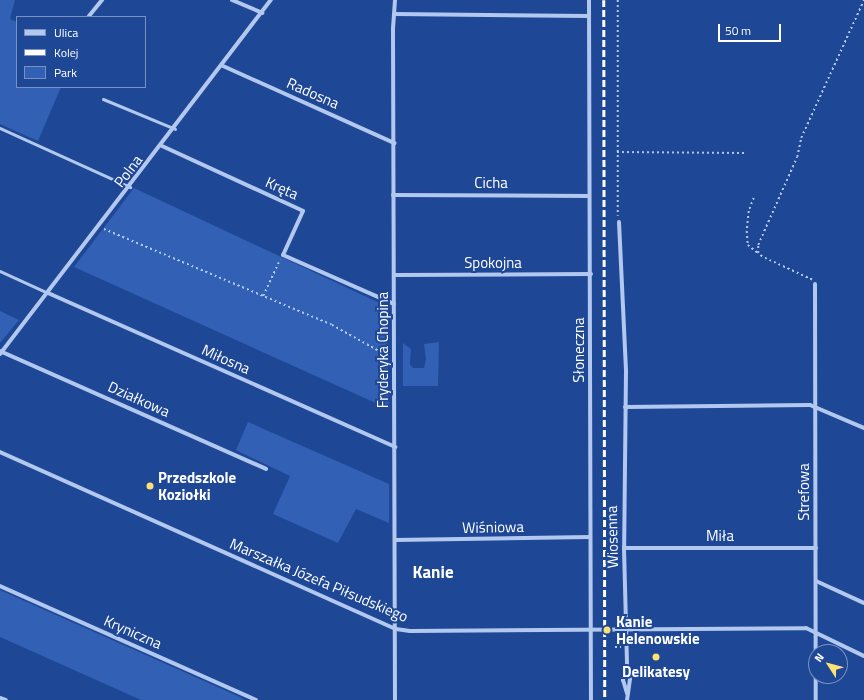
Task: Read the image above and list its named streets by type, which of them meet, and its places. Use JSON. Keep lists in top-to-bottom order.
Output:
{
  "streets": {
    "street": [
      "Radosna",
      "Polna",
      "Cicha",
      "Kręta",
      "Spokojna",
      "Fryderyka Chopina",
      "Słoneczna",
      "Miłosna",
      "Działkowa",
      "Strefowa",
      "Wiśniowa",
      "Miła",
      "Wiosenna",
      "Marszałka Józefa Piłsudskiego",
      "Kryniczna"
    ]
  },
  "crossings": [
    ["Radosna", "Polna"],
    ["Radosna", "Fryderyka Chopina"],
    ["Polna", "Kręta"],
    ["Polna", "Miłosna"],
    ["Polna", "Działkowa"],
    ["Cicha", "Fryderyka Chopina"],
    ["Cicha", "Słoneczna"],
    ["Spokojna", "Fryderyka Chopina"],
    ["Spokojna", "Słoneczna"],
    ["Fryderyka Chopina", "Miłosna"],
    ["Fryderyka Chopina", "Wiśniowa"],
    ["Fryderyka Chopina", "Marszałka Józefa Piłsudskiego"],
    ["Słoneczna", "Wiśniowa"],
    ["Słoneczna", "Marszałka Józefa Piłsudskiego"],
    ["Strefowa", "Miła"],
    ["Strefowa", "Marszałka Józefa Piłsudskiego"],
    ["Miła", "Wiosenna"],
    ["Wiosenna", "Marszałka Józefa Piłsudskiego"]
  ],
  "districts": ["Kanie"],
  "places": ["Przedszkole Koziołki", "Kanie Helenowskie", "Delikatesy"],
  "legend": ["Ulica", "Kolej", "Park"],
  "scale_bar": "50 m",
  "north": "top left"
}
